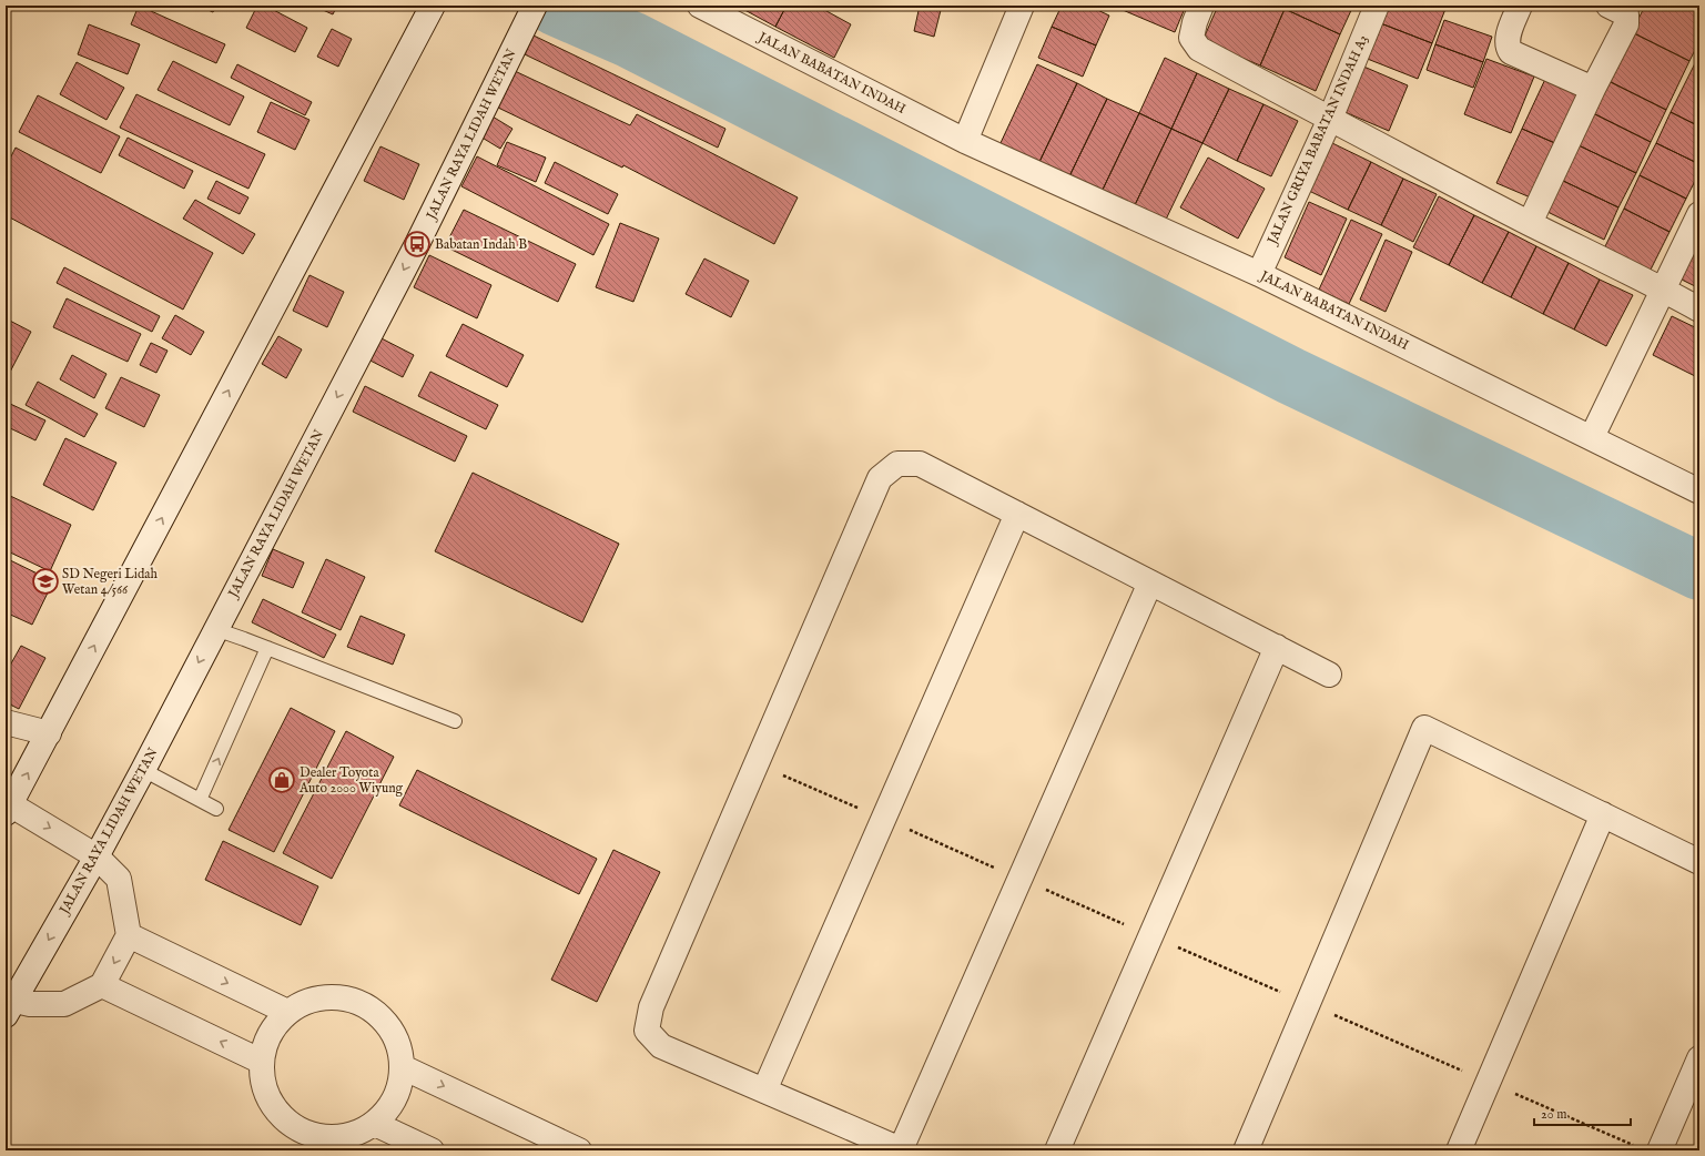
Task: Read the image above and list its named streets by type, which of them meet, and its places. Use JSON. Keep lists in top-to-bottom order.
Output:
{
  "streets": {
    "street": ["JALAN BABATAN INDAH", "JALAN RAYA LIDAH WETAN", "JALAN GRIYA BABATAN INDAH A3"]
  },
  "crossings": [
    ["JALAN BABATAN INDAH", "JALAN GRIYA BABATAN INDAH A3"]
  ],
  "places": {
    "bus stop": ["Babatan Indah B"],
    "school or university": ["SD Negeri Lidah Wetan 4/566"],
    "shop": ["Dealer Toyota Auto 2000 Wiyung"]
  },
  "scale_bar": "20 m"
}
